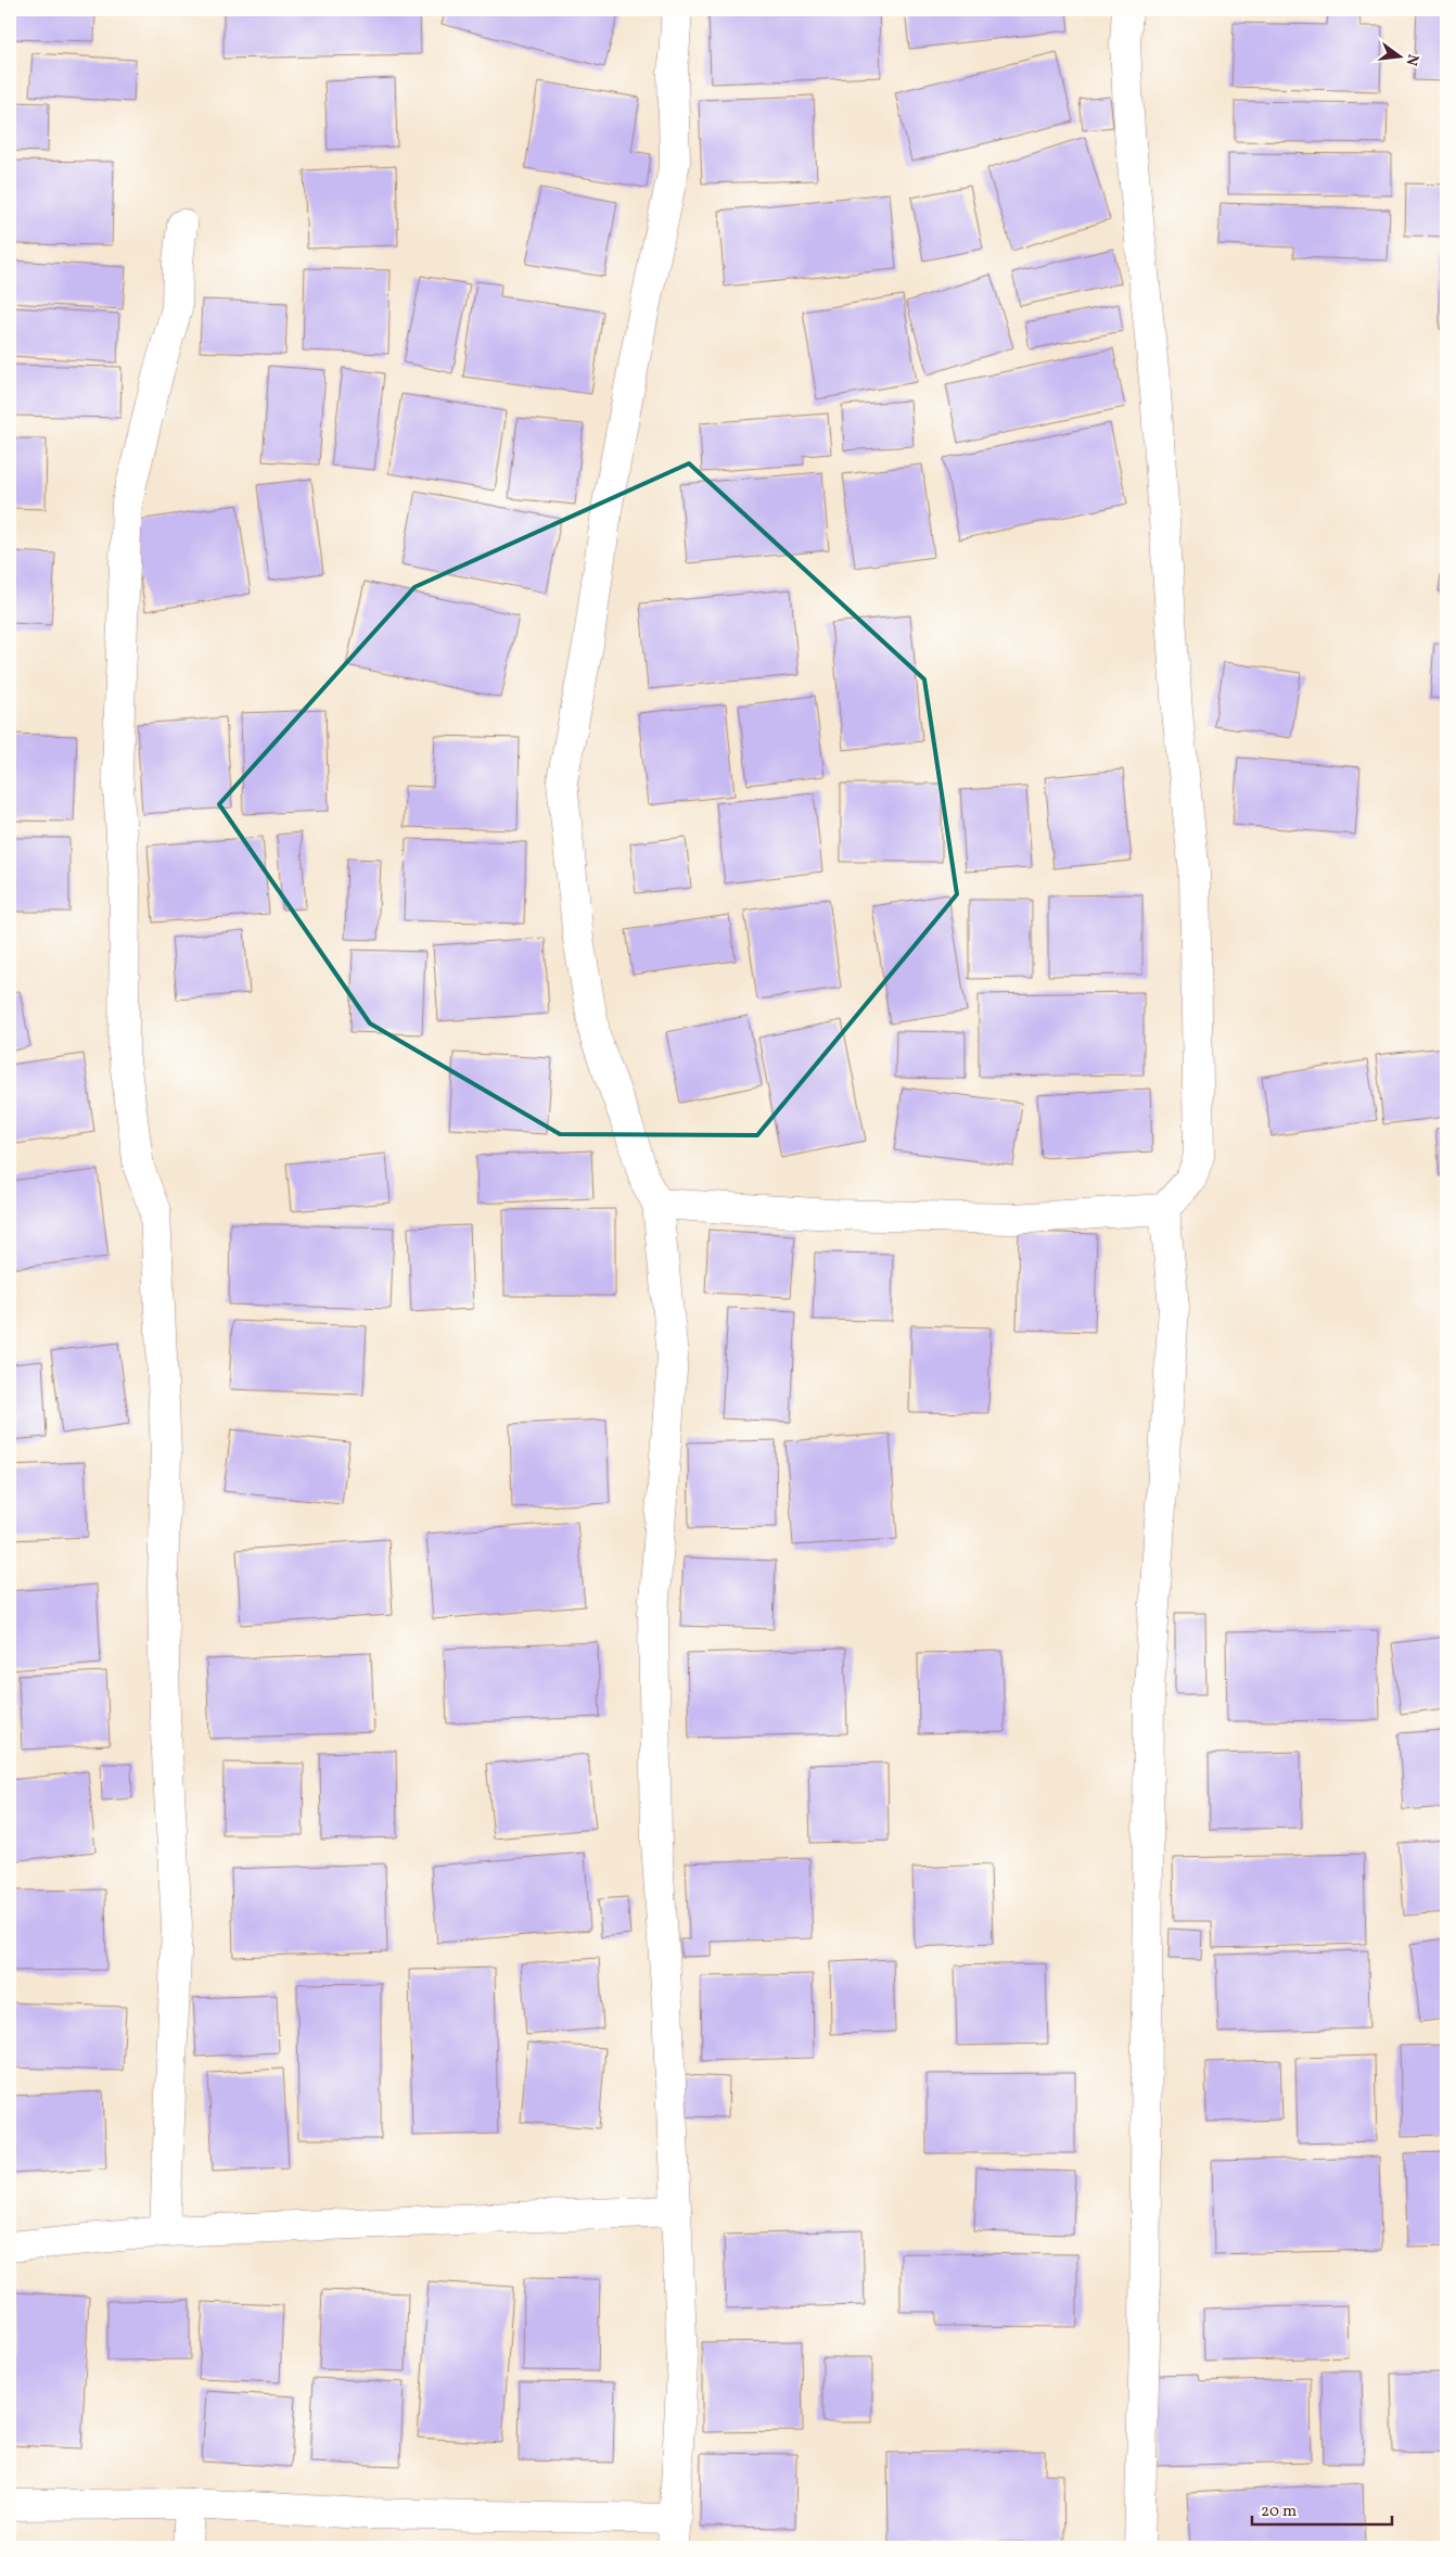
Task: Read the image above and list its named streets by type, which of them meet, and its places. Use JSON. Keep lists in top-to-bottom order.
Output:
{
  "scale_bar": "20 m",
  "north": "right"
}
